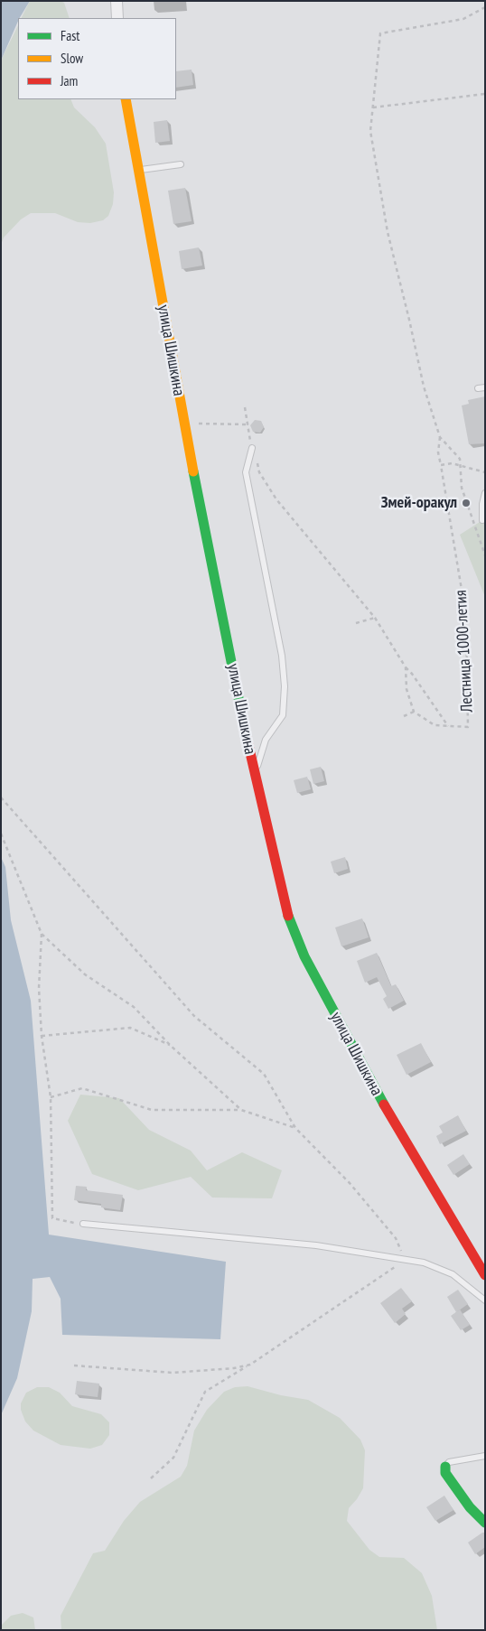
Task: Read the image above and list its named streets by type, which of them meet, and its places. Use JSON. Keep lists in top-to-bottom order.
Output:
{
  "streets": {
    "street": ["улица Шишкина"],
    "path": ["Лестница 1000-летия"]
  },
  "places": ["Змей-оракул"],
  "legend": ["Fast", "Slow", "Jam"]
}
